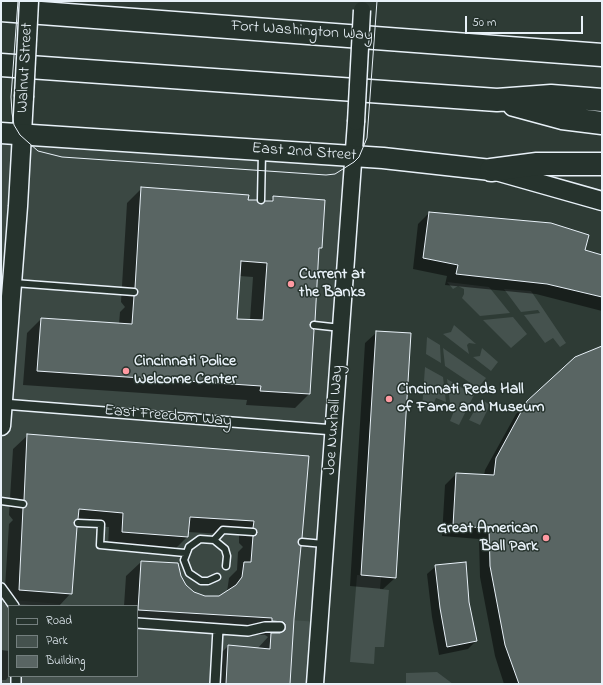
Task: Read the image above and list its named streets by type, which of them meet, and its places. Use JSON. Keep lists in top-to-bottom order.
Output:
{
  "streets": {
    "highway": ["Fort Washington Way"],
    "main road": ["Walnut Street", "East 2nd Street"],
    "street": ["East Freedom Way", "Joe Nuxhall Way"]
  },
  "crossings": [
    ["Walnut Street", "East 2nd Street"],
    ["Walnut Street", "East Freedom Way"],
    ["East 2nd Street", "Joe Nuxhall Way"],
    ["East Freedom Way", "Joe Nuxhall Way"]
  ],
  "places": [
    "Current at the Banks",
    "Cincinnati Police Welcome Center",
    "Cincinnati Reds Hall of Fame and Museum",
    "Great American Ball Park"
  ],
  "legend": ["Road", "Park", "Building"],
  "scale_bar": "50 m"
}
